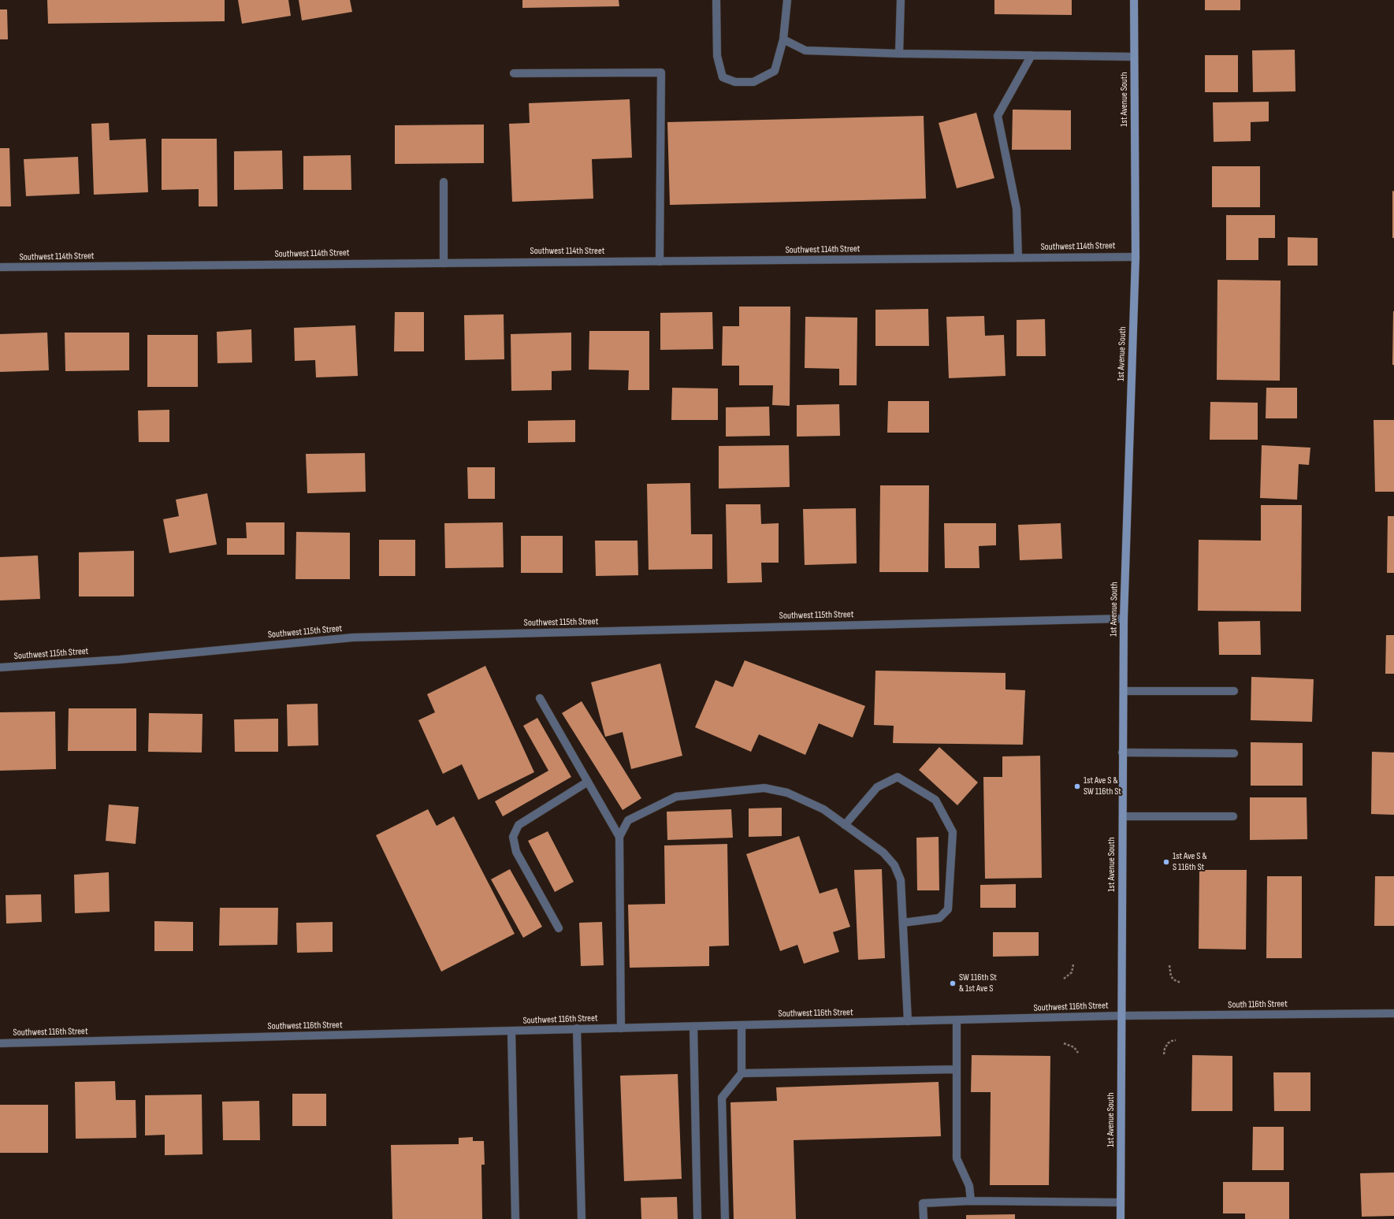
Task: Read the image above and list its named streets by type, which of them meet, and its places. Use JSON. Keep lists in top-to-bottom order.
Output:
{
  "streets": {
    "main road": ["1st Avenue South"],
    "street": [
      "Southwest 114th Street",
      "Southwest 115th Street",
      "South 116th Street",
      "Southwest 116th Street"
    ]
  },
  "crossings": [
    ["1st Avenue South", "Southwest 114th Street"],
    ["1st Avenue South", "Southwest 115th Street"],
    ["1st Avenue South", "South 116th Street"],
    ["1st Avenue South", "Southwest 116th Street"],
    ["South 116th Street", "Southwest 116th Street"]
  ],
  "places": ["1st Ave S & SW 116th St", "1st Ave S & S 116th St", "SW 116th St & 1st Ave S"]
}
